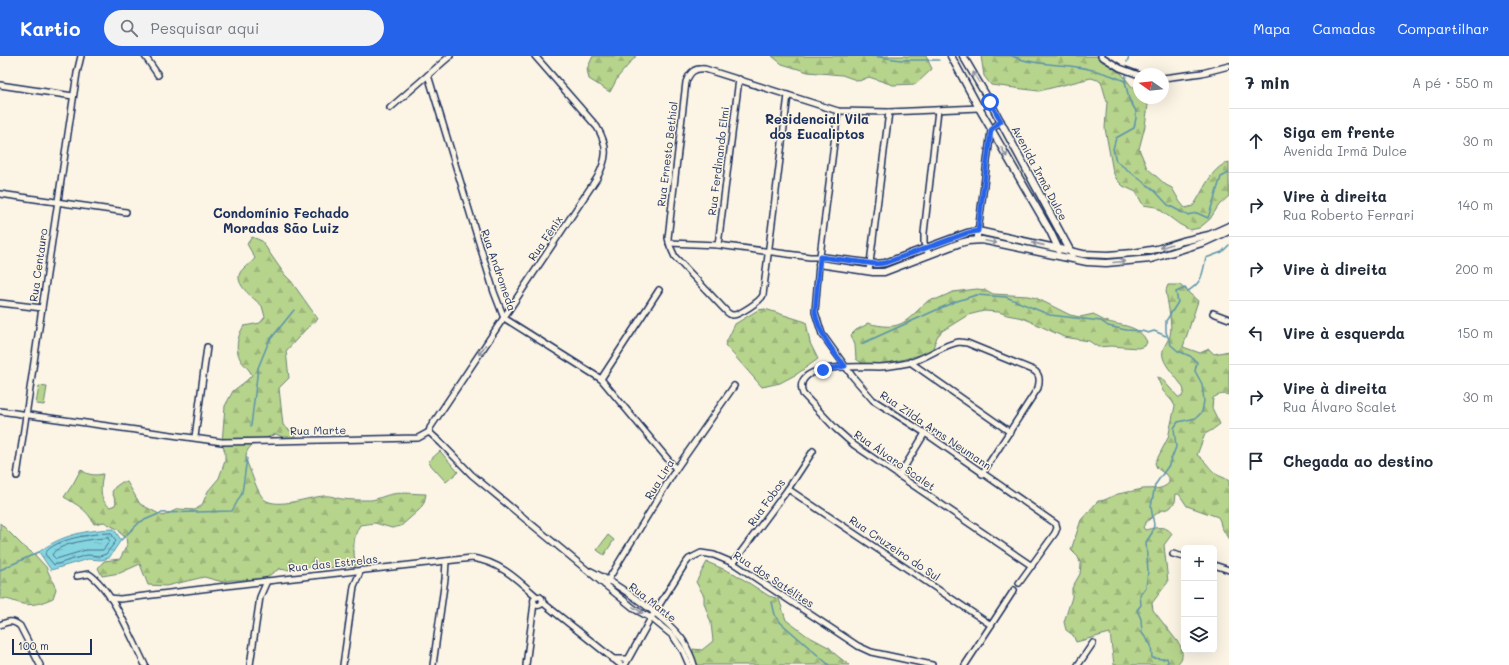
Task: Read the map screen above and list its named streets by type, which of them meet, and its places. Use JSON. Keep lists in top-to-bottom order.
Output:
{
  "streets": {
    "street": [
      "Rua Ernesto Bethiol",
      "Rua Ferdinando Elmi",
      "Avenida Irmã Dulce",
      "Rua Fênix",
      "Rua Centauro",
      "Rua Andromeda",
      "Rua Marte",
      "Rua Zilda Arns Neumann",
      "Rua Álvaro Scalet",
      "Rua Lira",
      "Rua Fobos",
      "Rua Cruzeiro do Sul",
      "Rua das Estrelas",
      "Rua dos Satélites"
    ]
  },
  "crossings": [
    ["Rua Ernesto Bethiol", "Rua Ferdinando Elmi"],
    ["Rua Fênix", "Rua Andromeda"],
    ["Rua Fênix", "Rua Marte"],
    ["Rua Centauro", "Rua Marte"],
    ["Rua Andromeda", "Rua Lira"],
    ["Rua Marte", "Rua Lira"],
    ["Rua Marte", "Rua dos Satélites"],
    ["Rua Zilda Arns Neumann", "Rua Álvaro Scalet"],
    ["Rua Fobos", "Rua Cruzeiro do Sul"],
    ["Rua Fobos", "Rua dos Satélites"]
  ],
  "districts": ["Residencial Vila dos Eucaliptos", "Condomínio Fechado Moradas São Luiz"],
  "scale_bar": "100 m",
  "north": "left",
  "page": {
    "header": "Kartio",
    "search": "Pesquisar aqui",
    "nav": ["Mapa", "Camadas", "Compartilhar"],
    "heading": ["7 min", "A pé · 550 m"],
    "list": [
      ["Siga em frente", "Avenida Irmã Dulce", "30 m"],
      ["Vire à direita", "Rua Roberto Ferrari", "140 m"],
      ["Vire à direita", "200 m"],
      ["Vire à esquerda", "150 m"],
      ["Vire à direita", "Rua Álvaro Scalet", "30 m"],
      "Chegada ao destino"
    ],
    "map_buttons": ["+", "−"],
    "scale": "100 m"
  }
}
